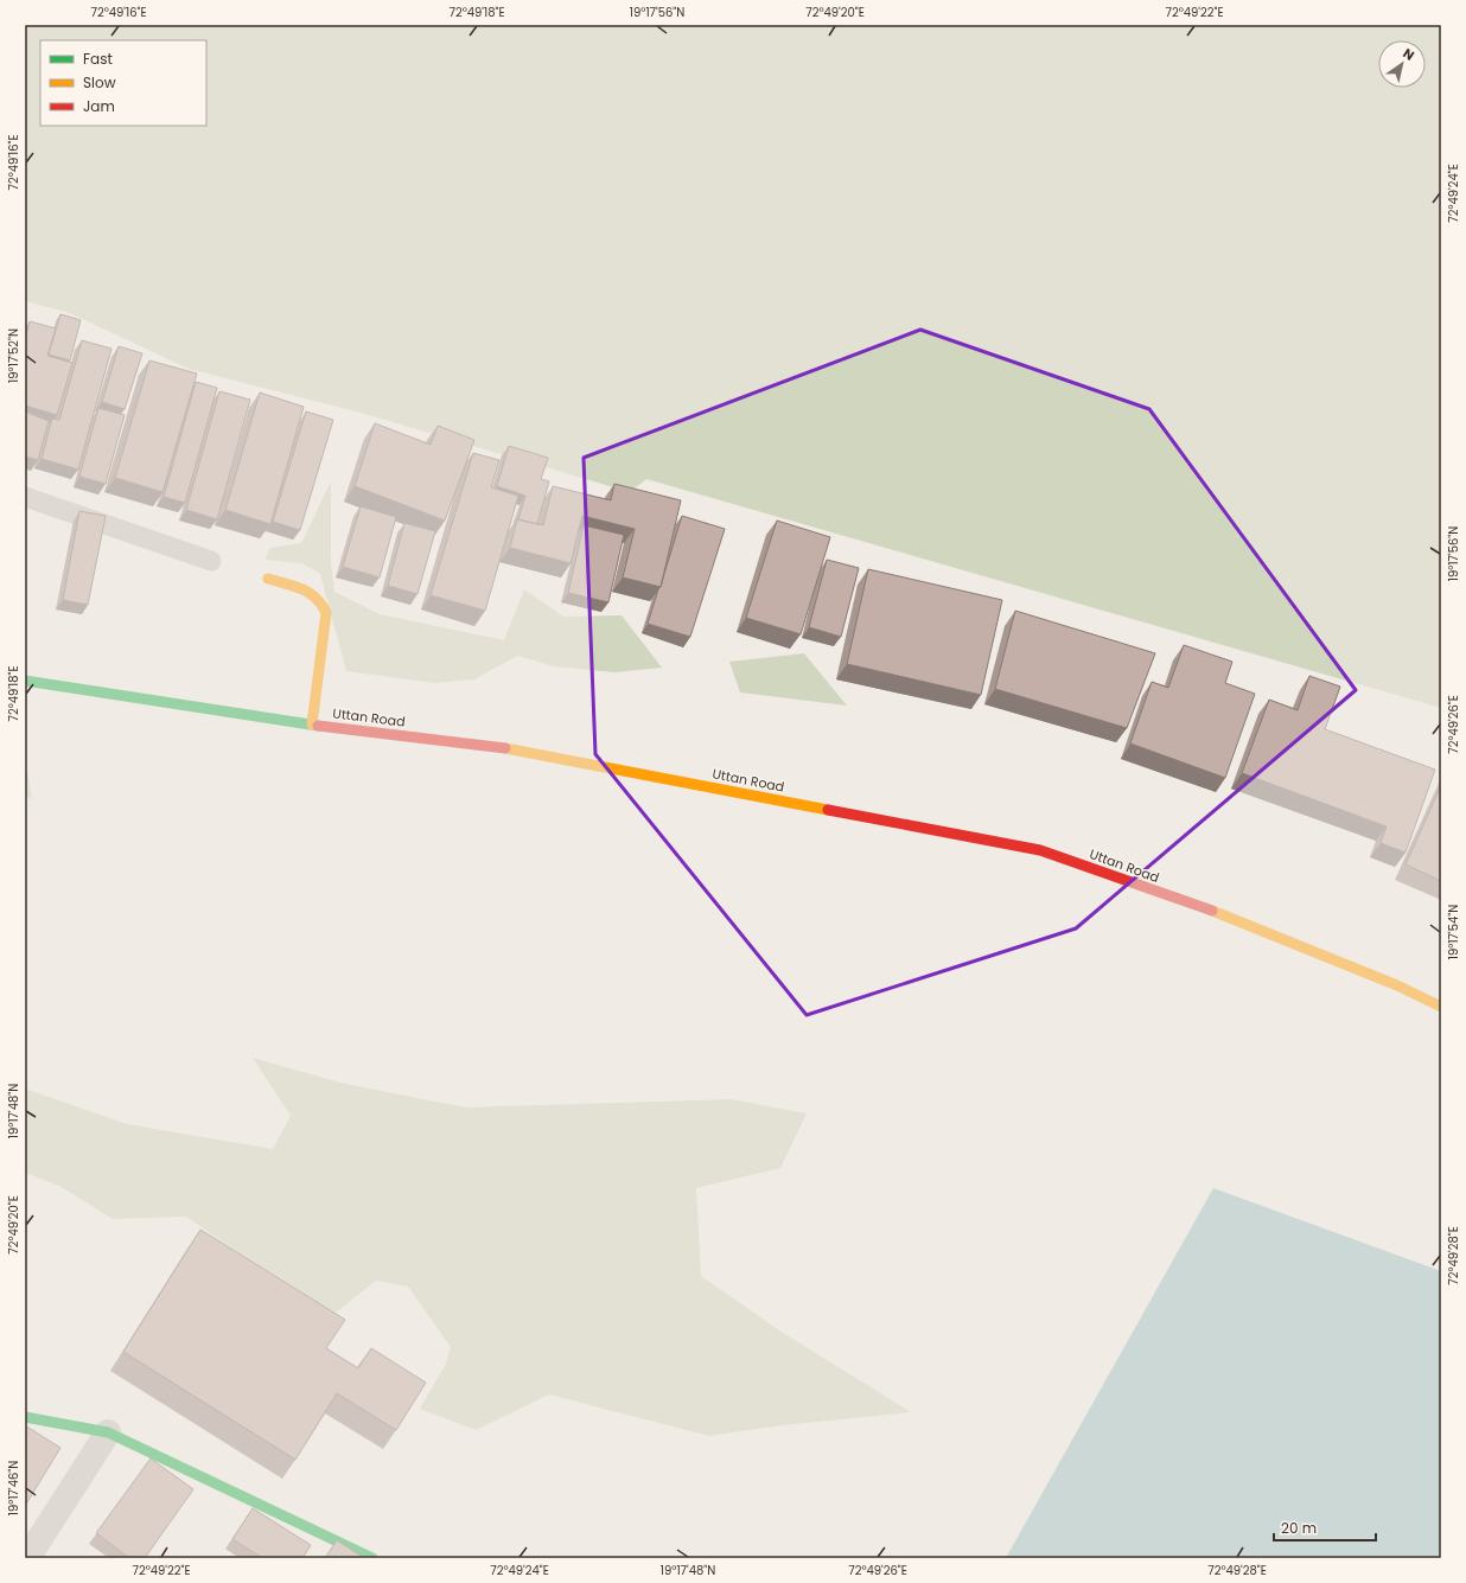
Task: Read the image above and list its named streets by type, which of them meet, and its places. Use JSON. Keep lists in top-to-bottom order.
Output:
{
  "streets": {
    "main road": ["Uttan Road"]
  },
  "legend": ["Fast", "Slow", "Jam"],
  "scale_bar": "20 m",
  "north": "top right",
  "coordinates": [
    "72°49'16\"E",
    "72°49'18\"E",
    "19°17'56\"N",
    "72°49'20\"E",
    "72°49'22\"E",
    "72°49'24\"E",
    "19°17'52\"N",
    "72°49'26\"E",
    "19°17'54\"N",
    "19°17'48\"N",
    "72°49'28\"E",
    "19°17'46\"N"
  ]
}
